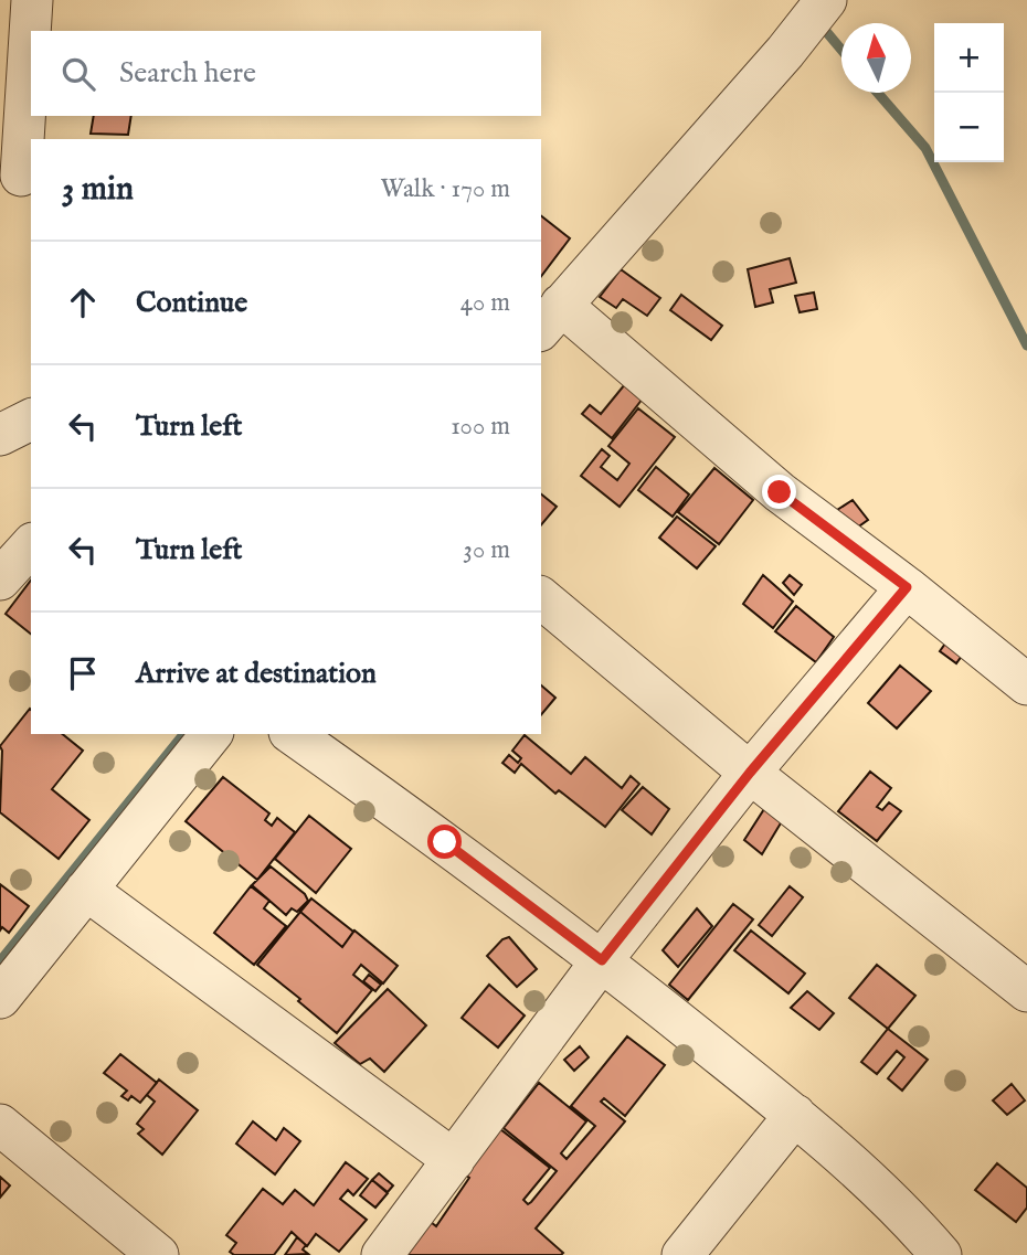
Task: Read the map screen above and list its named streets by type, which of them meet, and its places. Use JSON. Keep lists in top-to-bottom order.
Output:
{
  "north": "top",
  "page": {
    "map_buttons": ["+", "−"],
    "search": "Search here",
    "heading": ["3 min", "Walk · 170 m"],
    "list": [
      ["Continue", "40 m"],
      ["Turn left", "100 m"],
      ["Turn left", "30 m"],
      "Arrive at destination"
    ]
  }
}
